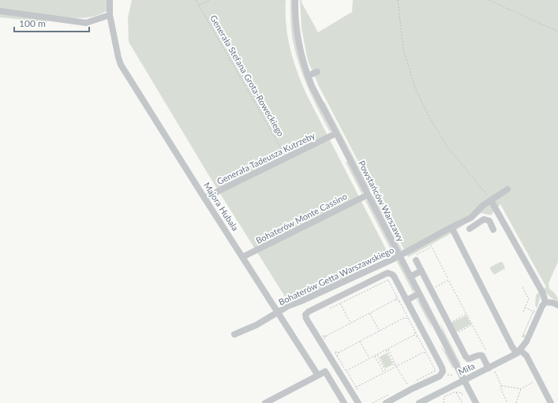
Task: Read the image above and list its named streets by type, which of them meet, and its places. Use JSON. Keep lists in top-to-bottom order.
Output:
{
  "streets": {
    "street": [
      "Generała Tadeusza Kutrzeby",
      "Powstańców Warszawy",
      "Majora Hubala",
      "Bohaterów Monte Cassino",
      "Bohaterów Getta Warszawskiego",
      "Miła"
    ],
    "path": ["Generała Stefana Grota-Roweckiego"]
  },
  "crossings": [
    ["Generała Stefana Grota-Roweckiego", "Generała Tadeusza Kutrzeby"],
    ["Generała Tadeusza Kutrzeby", "Powstańców Warszawy"],
    ["Generała Tadeusza Kutrzeby", "Majora Hubala"],
    ["Powstańców Warszawy", "Bohaterów Monte Cassino"],
    ["Powstańców Warszawy", "Bohaterów Getta Warszawskiego"],
    ["Powstańców Warszawy", "Miła"],
    ["Majora Hubala", "Bohaterów Monte Cassino"],
    ["Majora Hubala", "Bohaterów Getta Warszawskiego"]
  ],
  "scale_bar": "100 m"
}
